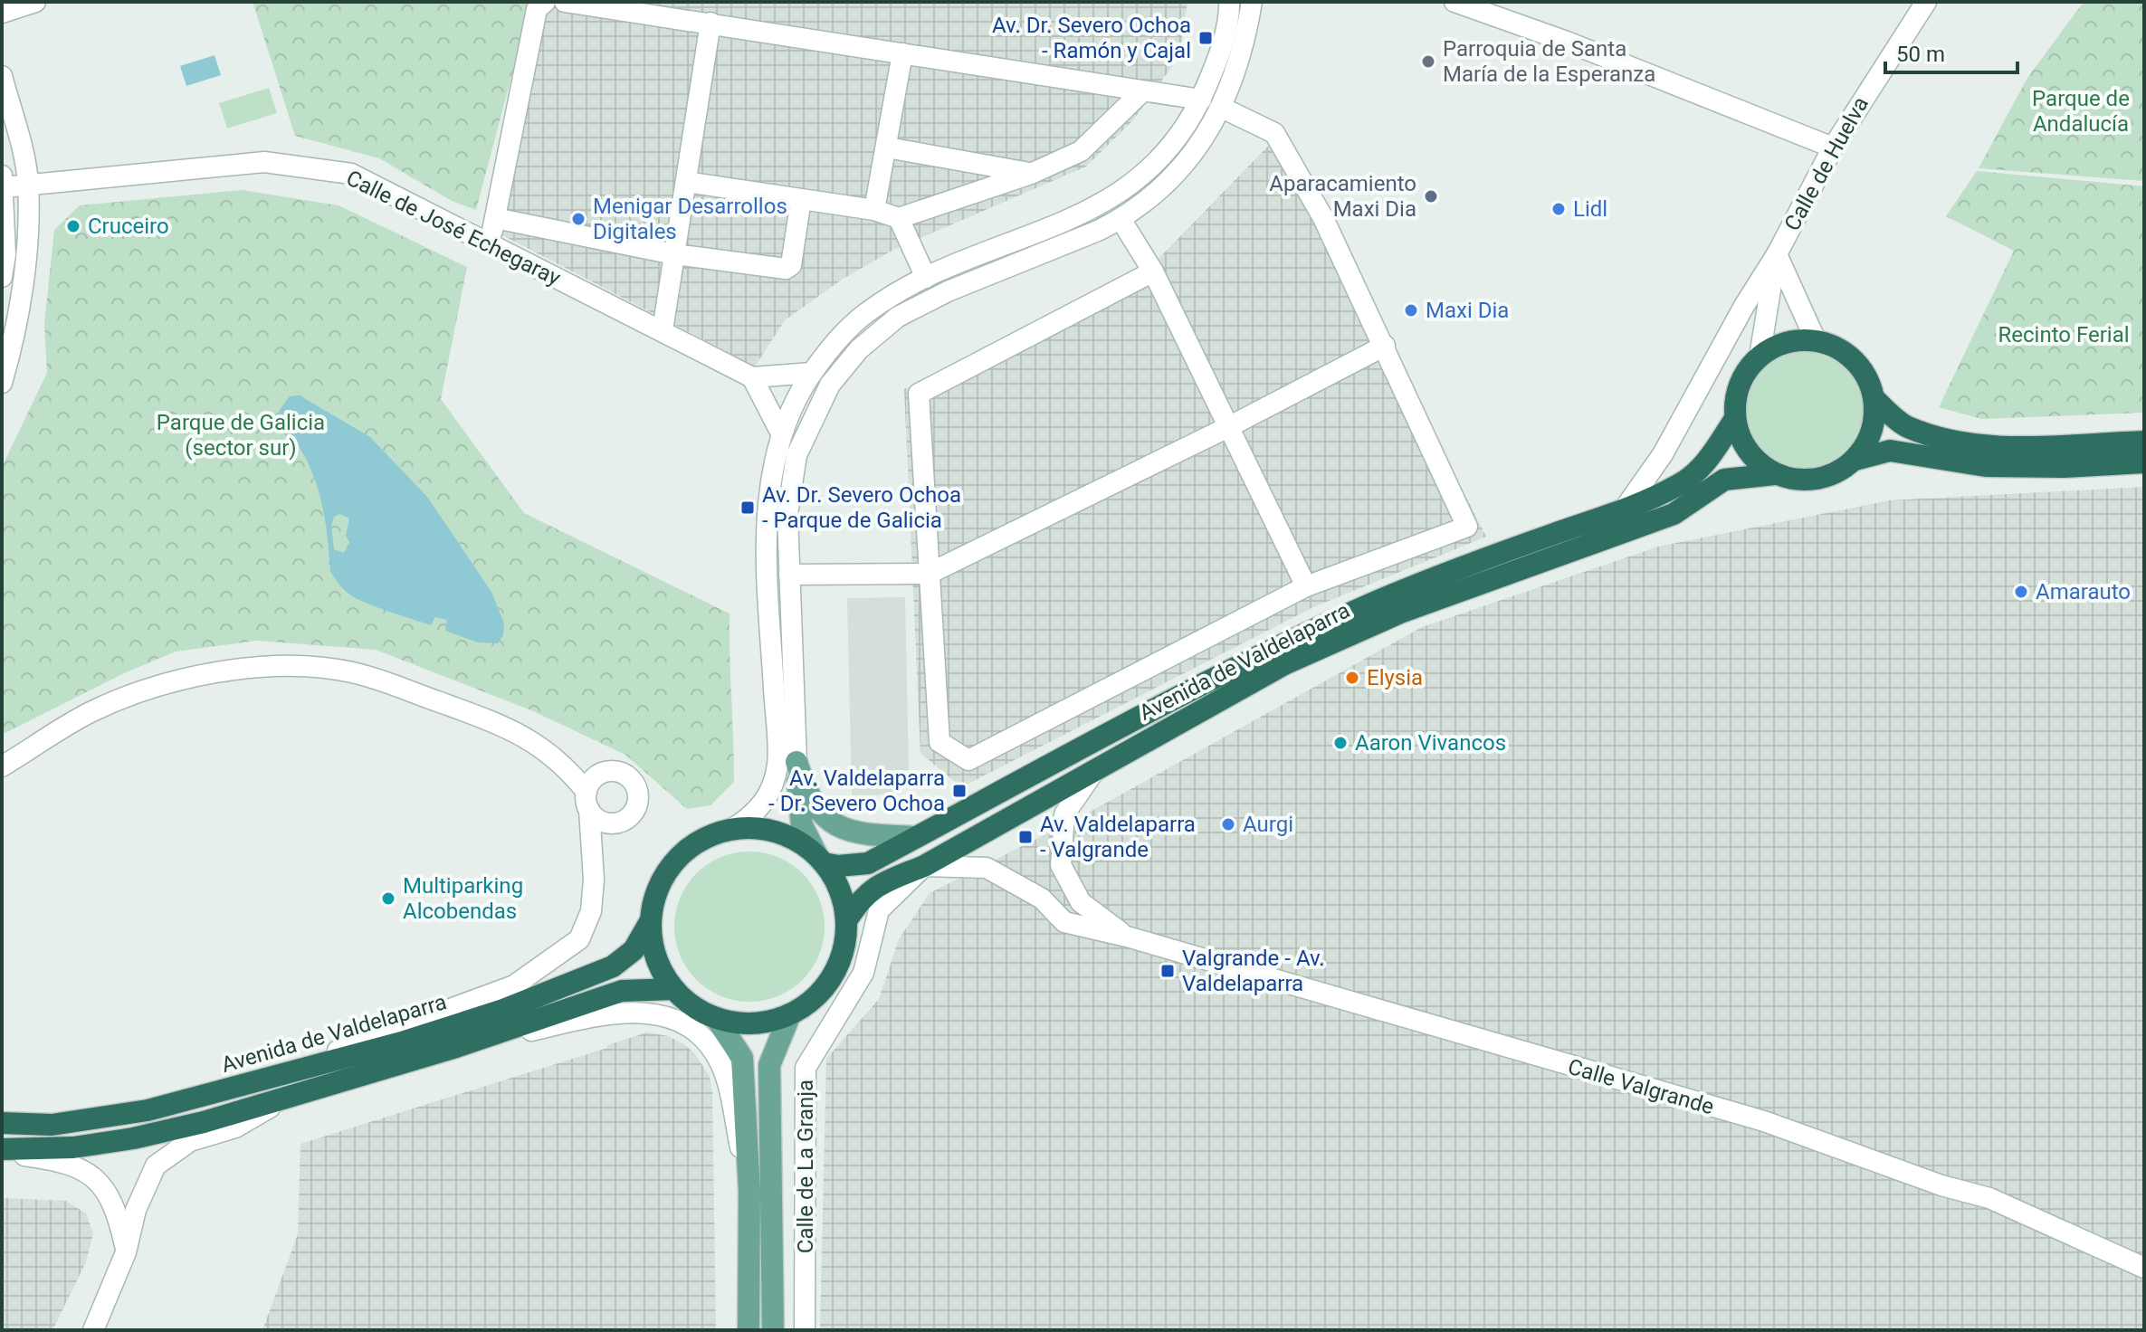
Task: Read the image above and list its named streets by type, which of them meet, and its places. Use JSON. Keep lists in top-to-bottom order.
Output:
{
  "streets": {
    "highway": ["Avenida de Valdelaparra"],
    "street": [
      "Calle de Huelva",
      "Calle de José Echegaray",
      "Calle Valgrande",
      "Calle de La Granja"
    ]
  },
  "crossings": [
    ["Avenida de Valdelaparra", "Calle Valgrande"],
    ["Avenida de Valdelaparra", "Calle de La Granja"],
    ["Calle Valgrande", "Calle de La Granja"]
  ],
  "parks": ["Parque de Andalucía", "Recinto Ferial", "Parque de Galicia (sector sur)"],
  "places": {
    "transit": [
      "Av. Dr. Severo Ochoa - Ramón y Cajal",
      "Av. Dr. Severo Ochoa - Parque de Galicia",
      "Av. Valdelaparra - Dr. Severo Ochoa",
      "Av. Valdelaparra - Valgrande",
      "Valgrande - Av. Valdelaparra"
    ],
    "other": [
      "Parroquia de Santa María de la Esperanza",
      "Aparacamiento Maxi Dia",
      "Lidl",
      "Menigar Desarrollos Digitales",
      "Cruceiro",
      "Maxi Dia",
      "Amarauto",
      "Elysia",
      "Aaron Vivancos",
      "Aurgi",
      "Multiparking Alcobendas"
    ]
  },
  "scale_bar": "50 m"
}
